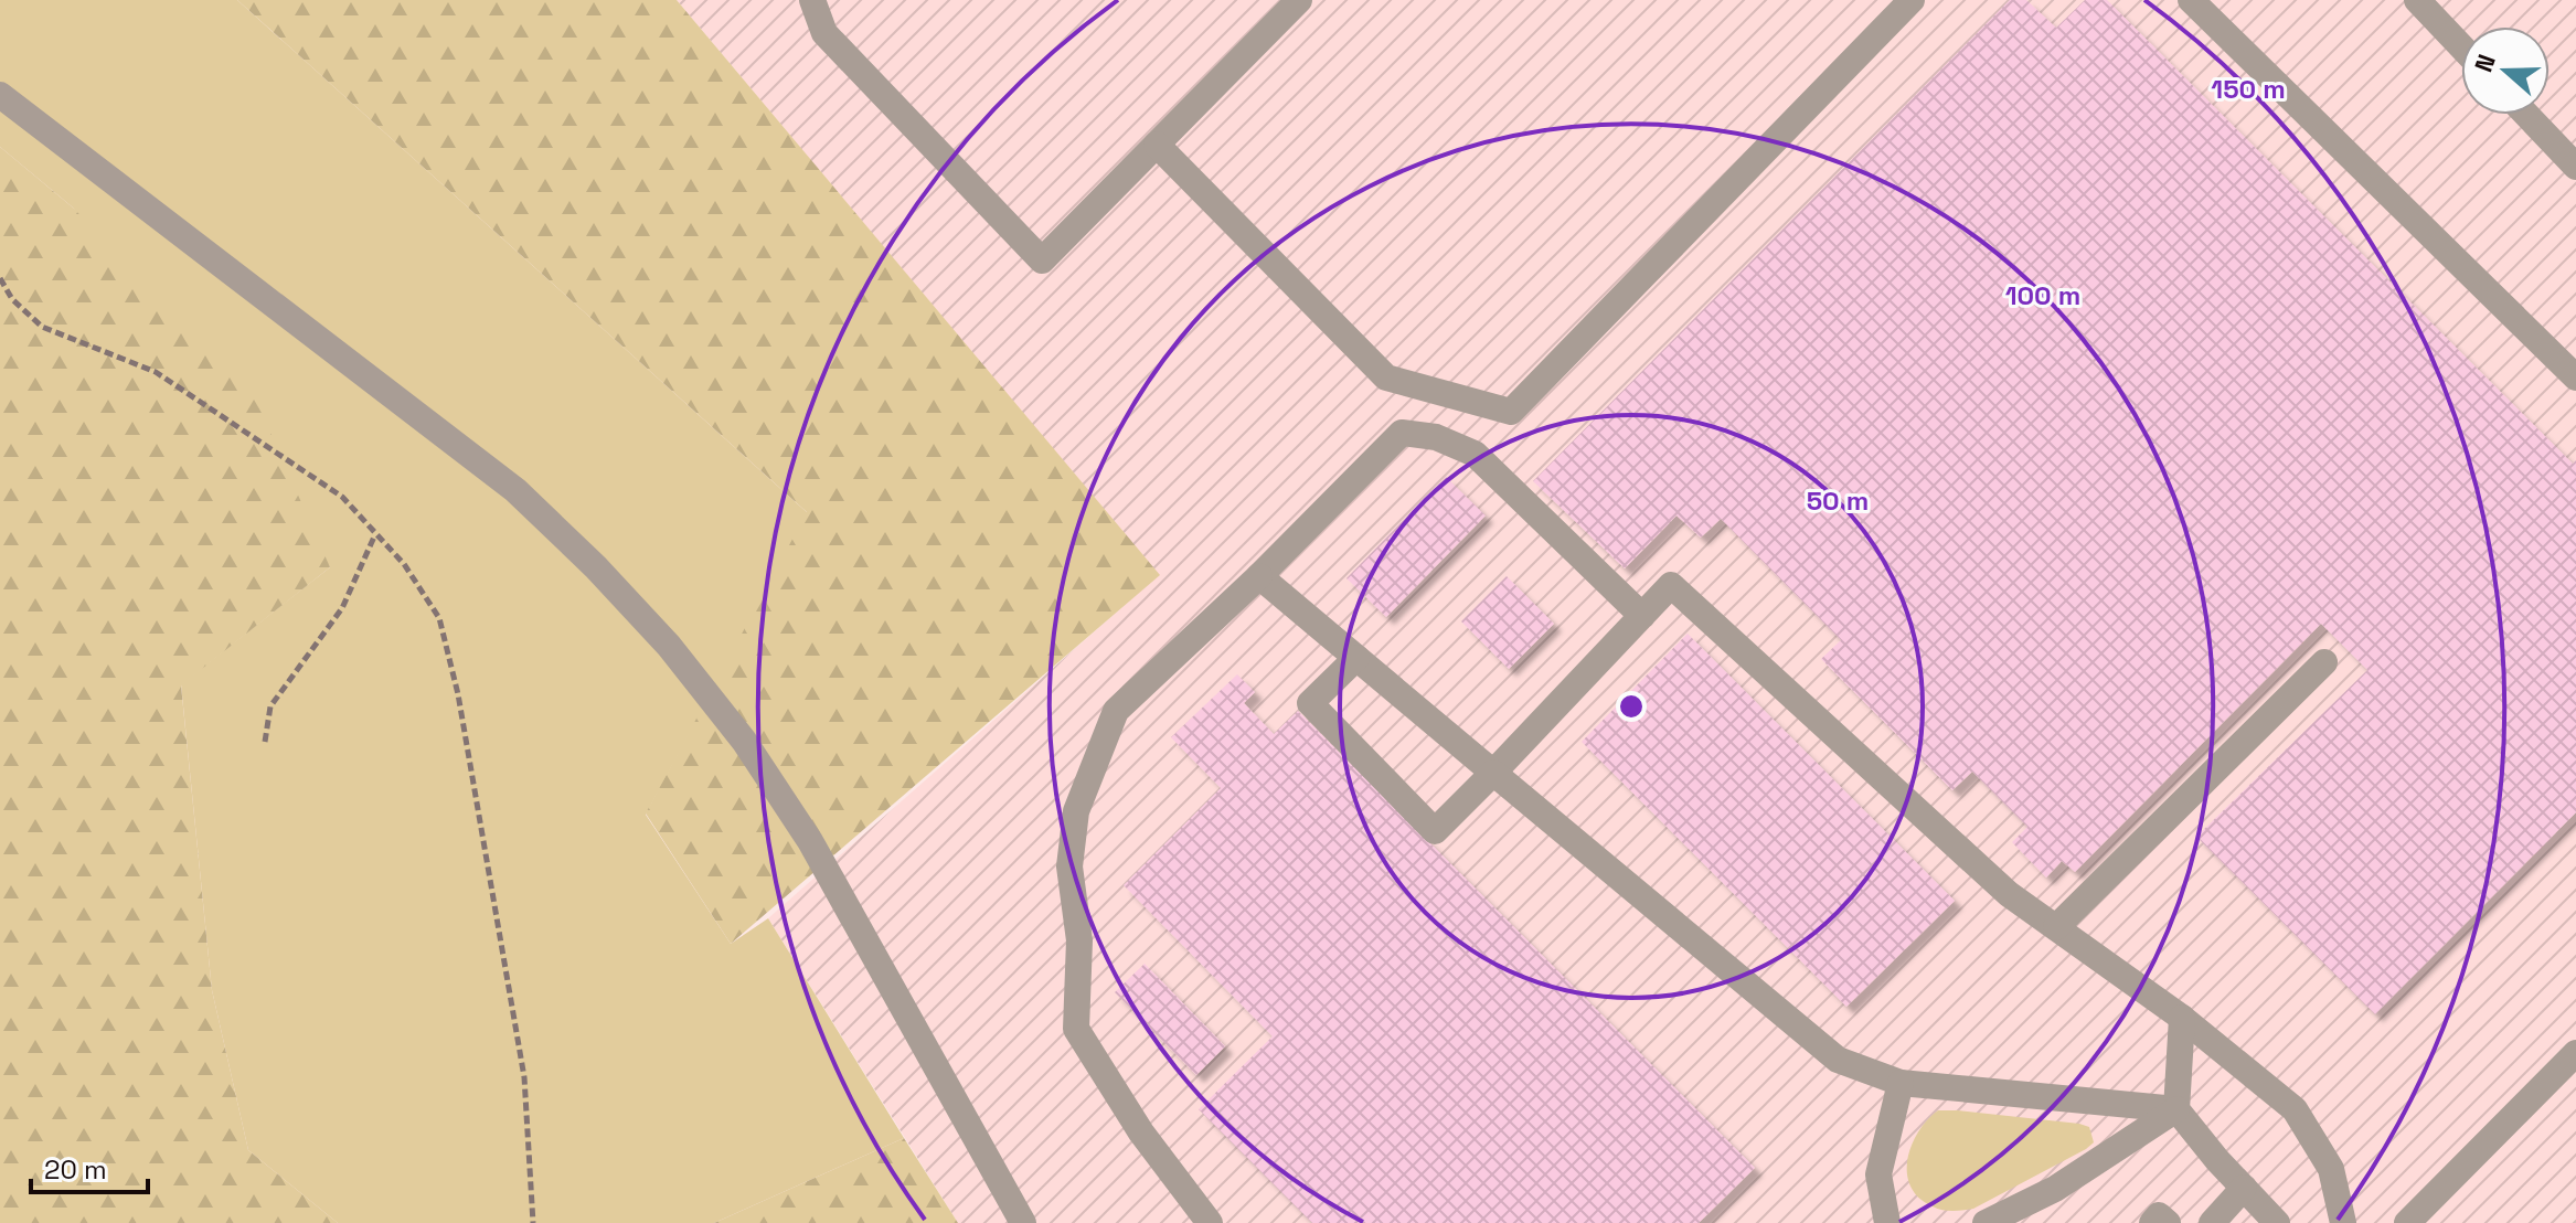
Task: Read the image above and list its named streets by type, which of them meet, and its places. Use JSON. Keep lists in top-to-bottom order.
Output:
{
  "scale_bar": "20 m",
  "north": "left",
  "rings": ["150 m", "100 m", "50 m"]
}
